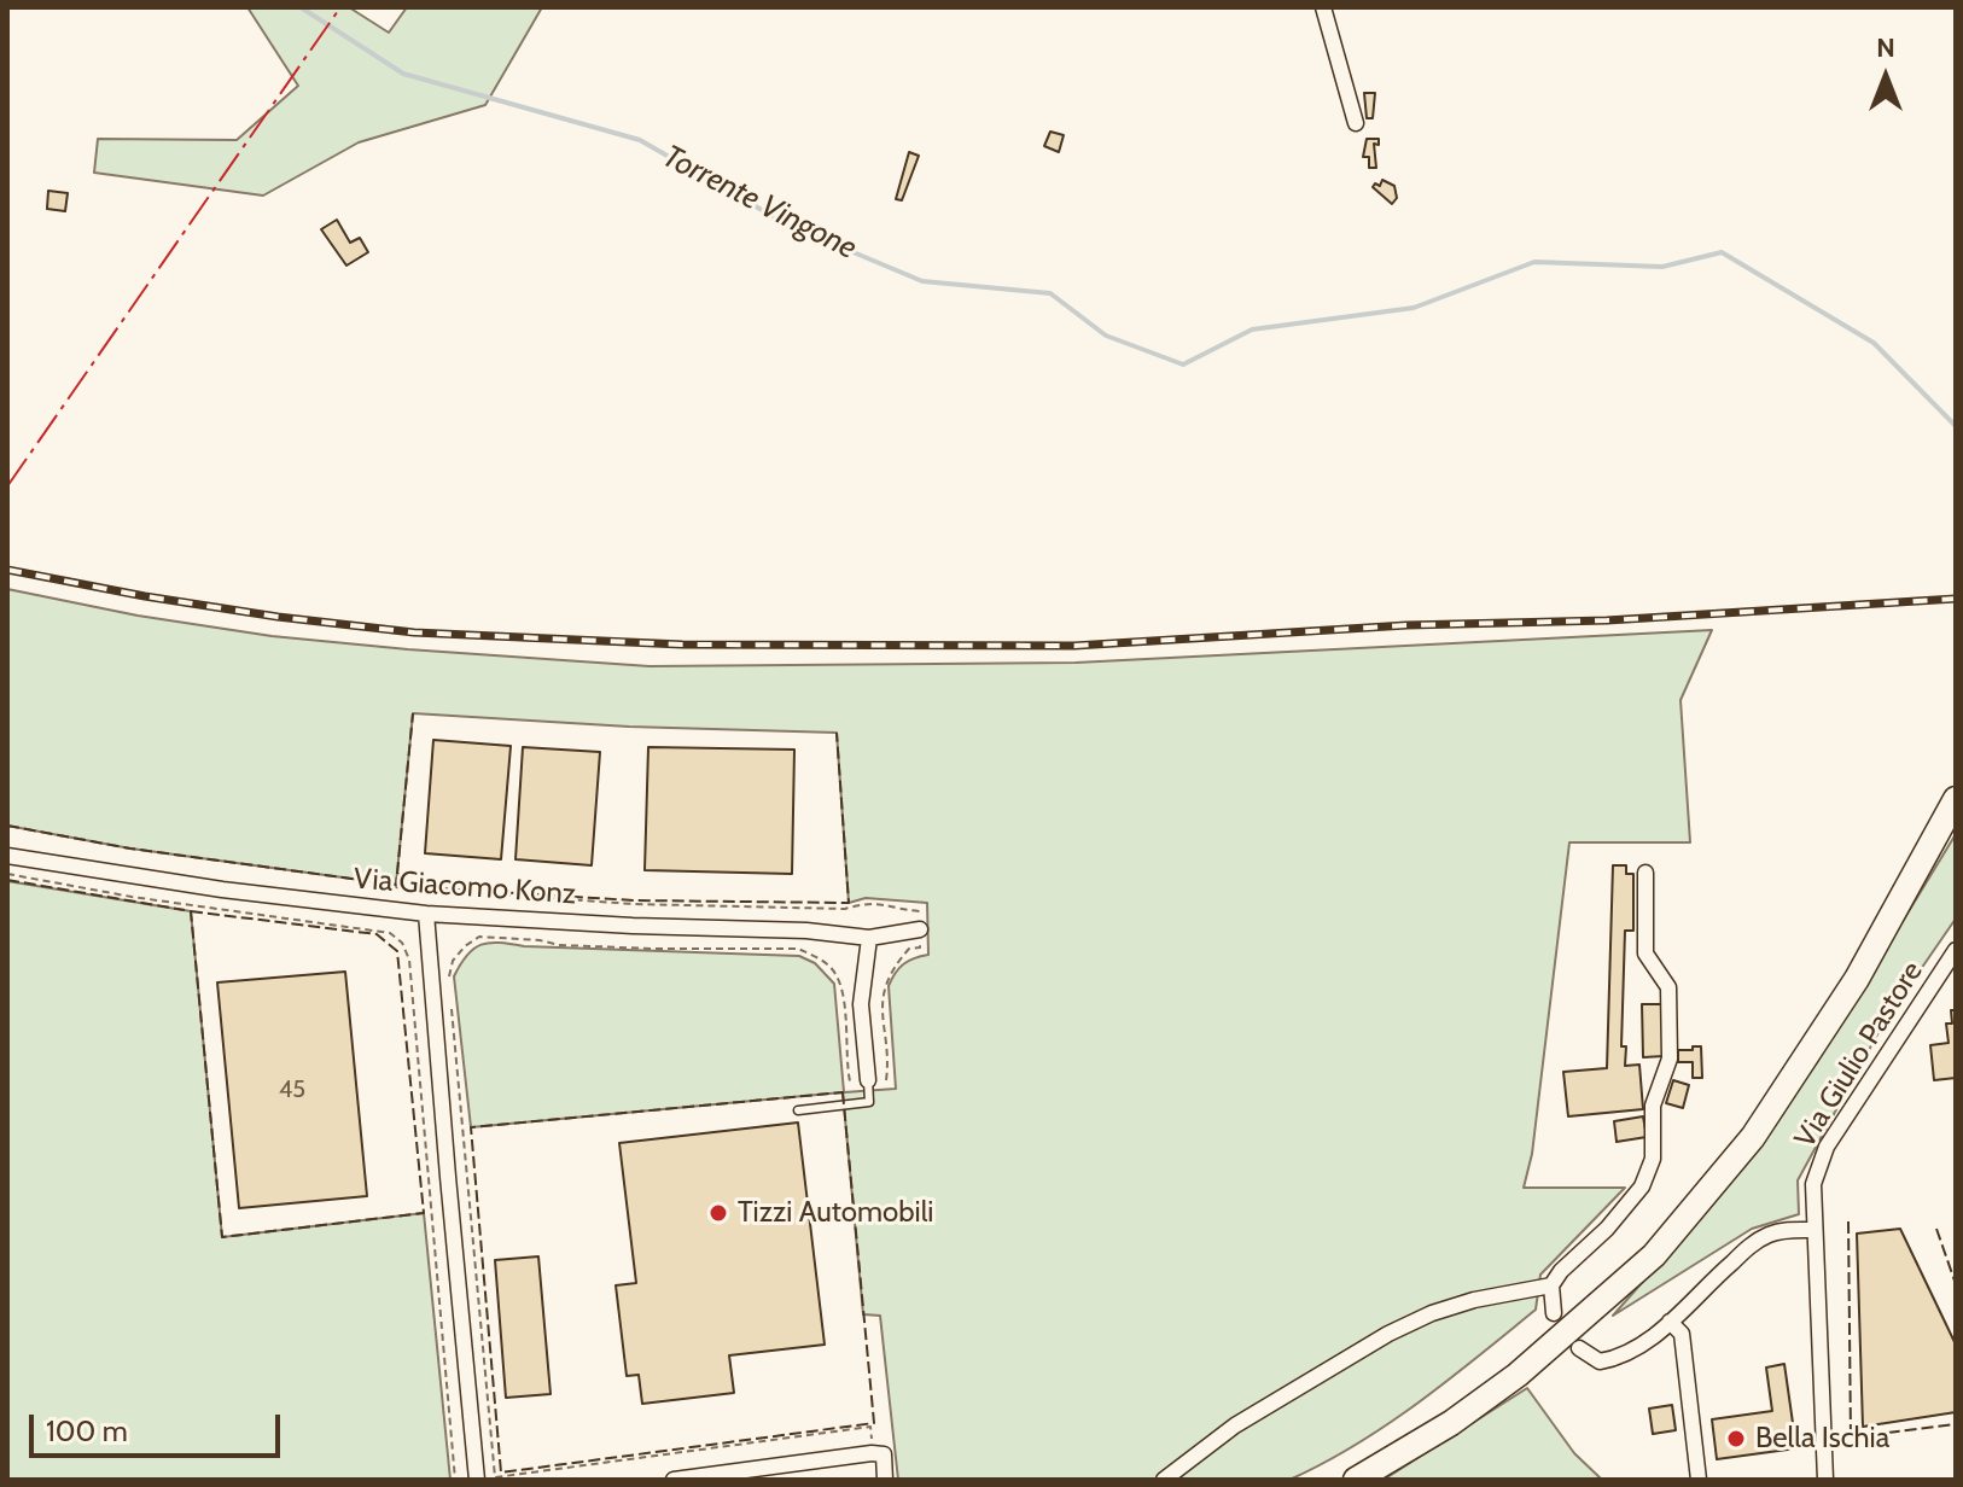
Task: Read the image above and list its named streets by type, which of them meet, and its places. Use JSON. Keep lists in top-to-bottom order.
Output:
{
  "streets": {
    "street": ["Via Giacomo Konz", "Via Giulio Pastore"]
  },
  "water": ["Torrente Vingone"],
  "places": ["Tizzi Automobili", "Bella Ischia"],
  "house_numbers": ["45"],
  "scale_bar": "100 m",
  "north": "top"
}
